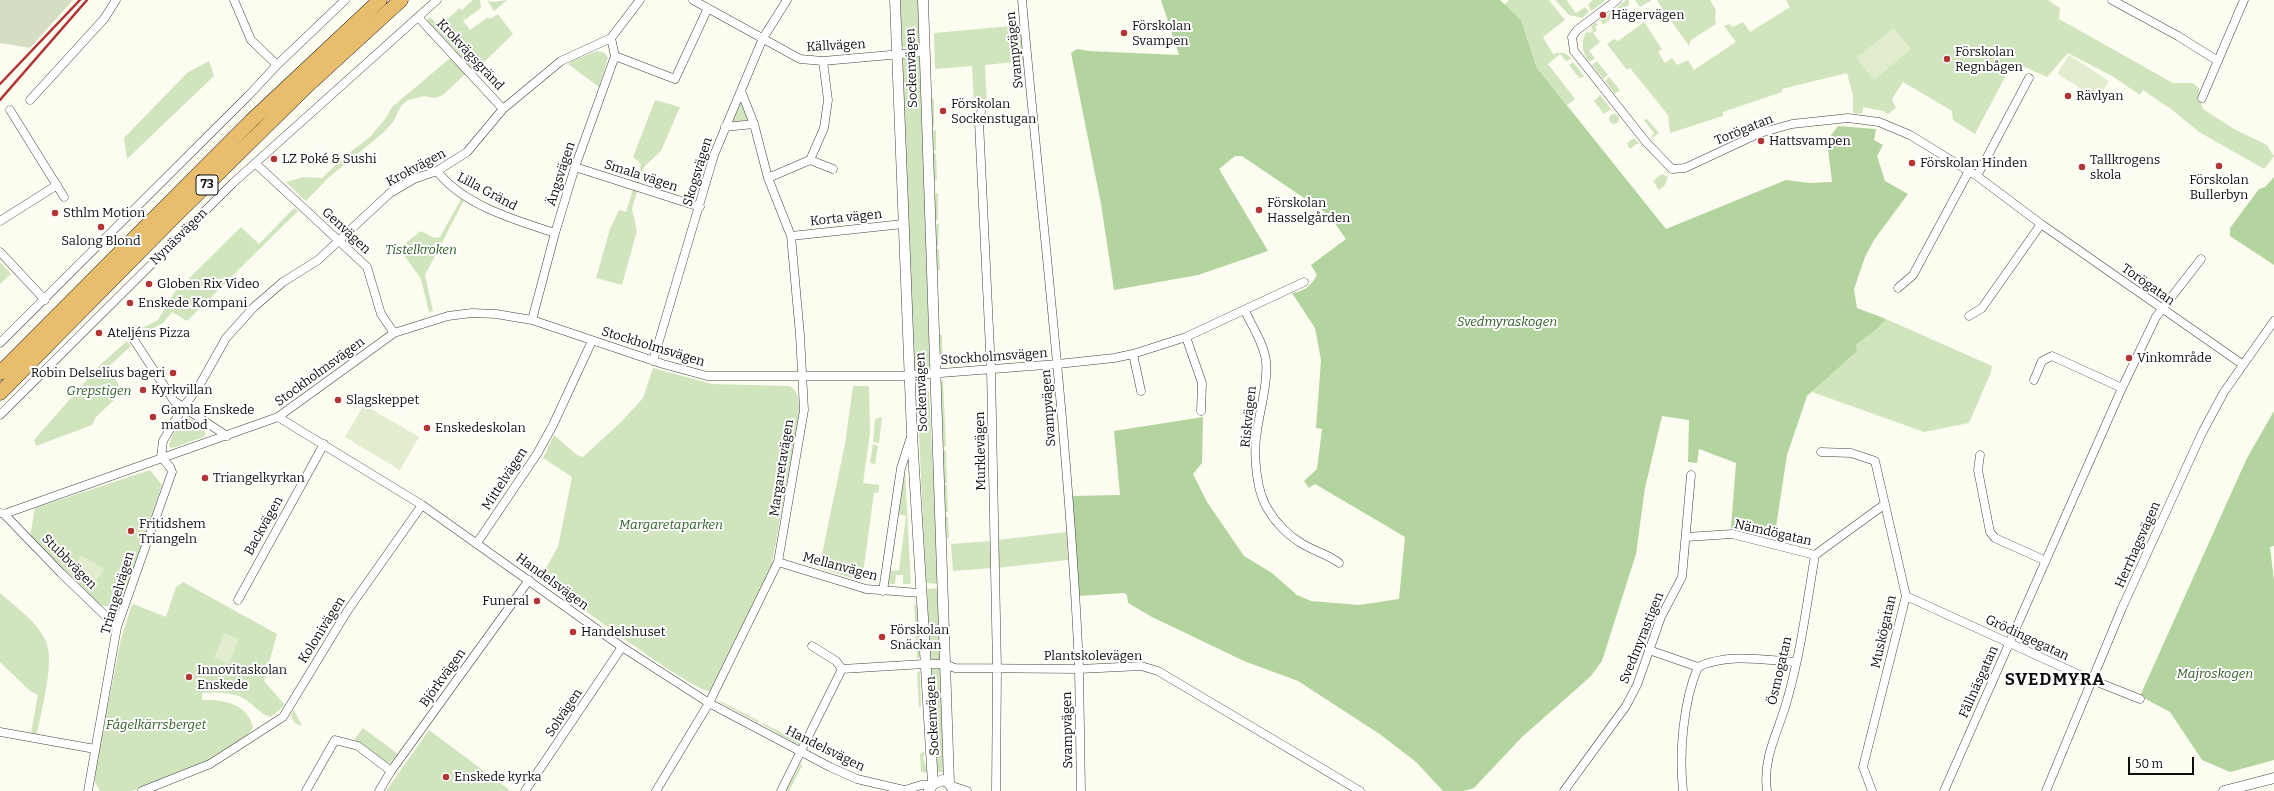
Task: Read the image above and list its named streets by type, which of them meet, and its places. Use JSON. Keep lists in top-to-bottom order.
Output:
{
  "streets": {
    "highway": ["73", "Nynäsvägen"],
    "street": [
      "Källvägen",
      "Svampvägen",
      "Krokvägsgränd",
      "Sockenvägen",
      "Torögatan",
      "Krokvägen",
      "Skogsvägen",
      "Ängsvägen",
      "Smala vägen",
      "Lilla Gränd",
      "Korta vägen",
      "Genvägen",
      "Stockholmsvägen",
      "Riskvägen",
      "Murklevägen",
      "Margaretavägen",
      "Mittelvägen",
      "Backvägen",
      "Nämdögatan",
      "Herrhagsvägen",
      "Stubbvägen",
      "Mellanvägen",
      "Handelsvägen",
      "Triangelvägen",
      "Kolonivägen",
      "Muskögatan",
      "Svedmyrastigen",
      "Grödingegatan",
      "Plantskolevägen",
      "Ösmogatan",
      "Björkvägen",
      "Fållnäsgatan",
      "Solvägen"
    ]
  },
  "crossings": [
    ["Källvägen", "Sockenvägen"],
    ["Källvägen", "Skogsvägen"],
    ["Svampvägen", "Stockholmsvägen"],
    ["Svampvägen", "Plantskolevägen"],
    ["Krokvägsgränd", "Krokvägen"],
    ["Krokvägsgränd", "Nynäsvägen"],
    ["Sockenvägen", "Korta vägen"],
    ["Sockenvägen", "Stockholmsvägen"],
    ["Sockenvägen", "Mellanvägen"],
    ["Sockenvägen", "Handelsvägen"],
    ["Sockenvägen", "Plantskolevägen"],
    ["Torögatan", "Herrhagsvägen"],
    ["Torögatan", "Fållnäsgatan"],
    ["Krokvägen", "Lilla Gränd"],
    ["Krokvägen", "Genvägen"],
    ["Skogsvägen", "Smala vägen"],
    ["Skogsvägen", "Stockholmsvägen"],
    ["Skogsvägen", "Margaretavägen"],
    ["Ängsvägen", "Smala vägen"],
    ["Ängsvägen", "Lilla Gränd"],
    ["Ängsvägen", "Stockholmsvägen"],
    ["Korta vägen", "Margaretavägen"],
    ["Genvägen", "Nynäsvägen"],
    ["Genvägen", "Stockholmsvägen"],
    ["Stockholmsvägen", "Riskvägen"],
    ["Stockholmsvägen", "Murklevägen"],
    ["Stockholmsvägen", "Margaretavägen"],
    ["Stockholmsvägen", "Mittelvägen"],
    ["Stockholmsvägen", "Stubbvägen"],
    ["Stockholmsvägen", "Handelsvägen"],
    ["Stockholmsvägen", "Triangelvägen"],
    ["Murklevägen", "Plantskolevägen"],
    ["Margaretavägen", "Mellanvägen"],
    ["Margaretavägen", "Handelsvägen"],
    ["Mittelvägen", "Handelsvägen"],
    ["Backvägen", "Handelsvägen"],
    ["Nämdögatan", "Muskögatan"],
    ["Nämdögatan", "Svedmyrastigen"],
    ["Nämdögatan", "Ösmogatan"],
    ["Herrhagsvägen", "Grödingegatan"],
    ["Stubbvägen", "Triangelvägen"],
    ["Handelsvägen", "Kolonivägen"],
    ["Handelsvägen", "Björkvägen"],
    ["Handelsvägen", "Solvägen"],
    ["Muskögatan", "Grödingegatan"],
    ["Grödingegatan", "Fållnäsgatan"]
  ],
  "districts": ["SVEDMYRA"],
  "parks": [
    "Tistelkroken",
    "Svedmyraskogen",
    "Grepstigen",
    "Margaretaparken",
    "Majroskogen",
    "Fågelkärrsberget"
  ],
  "places": [
    "Hägervägen",
    "Förskolan Svampen",
    "Förskolan Regnbågen",
    "Rävlyan",
    "Förskolan Sockenstugan",
    "Hattsvampen",
    "LZ Poké & Sushi",
    "Förskolan Hinden",
    "Förskolan Bullerbyn",
    "Tallkrogens skola",
    "Förskolan Hasselgården",
    "Sthlm Motion",
    "Salong Blond",
    "Globen Rix Video",
    "Enskede Kompani",
    "Ateljéns Pizza",
    "Vinkområde",
    "Robin Delselius bageri",
    "Kyrkvillan",
    "Slagskeppet",
    "Gamla Enskede matbod",
    "Enskedeskolan",
    "Triangelkyrkan",
    "Fritidshem Triangeln",
    "Funeral",
    "Handelshuset",
    "Förskolan Snäckan",
    "Innovitaskolan Enskede",
    "Enskede kyrka"
  ],
  "scale_bar": "50 m"
}
